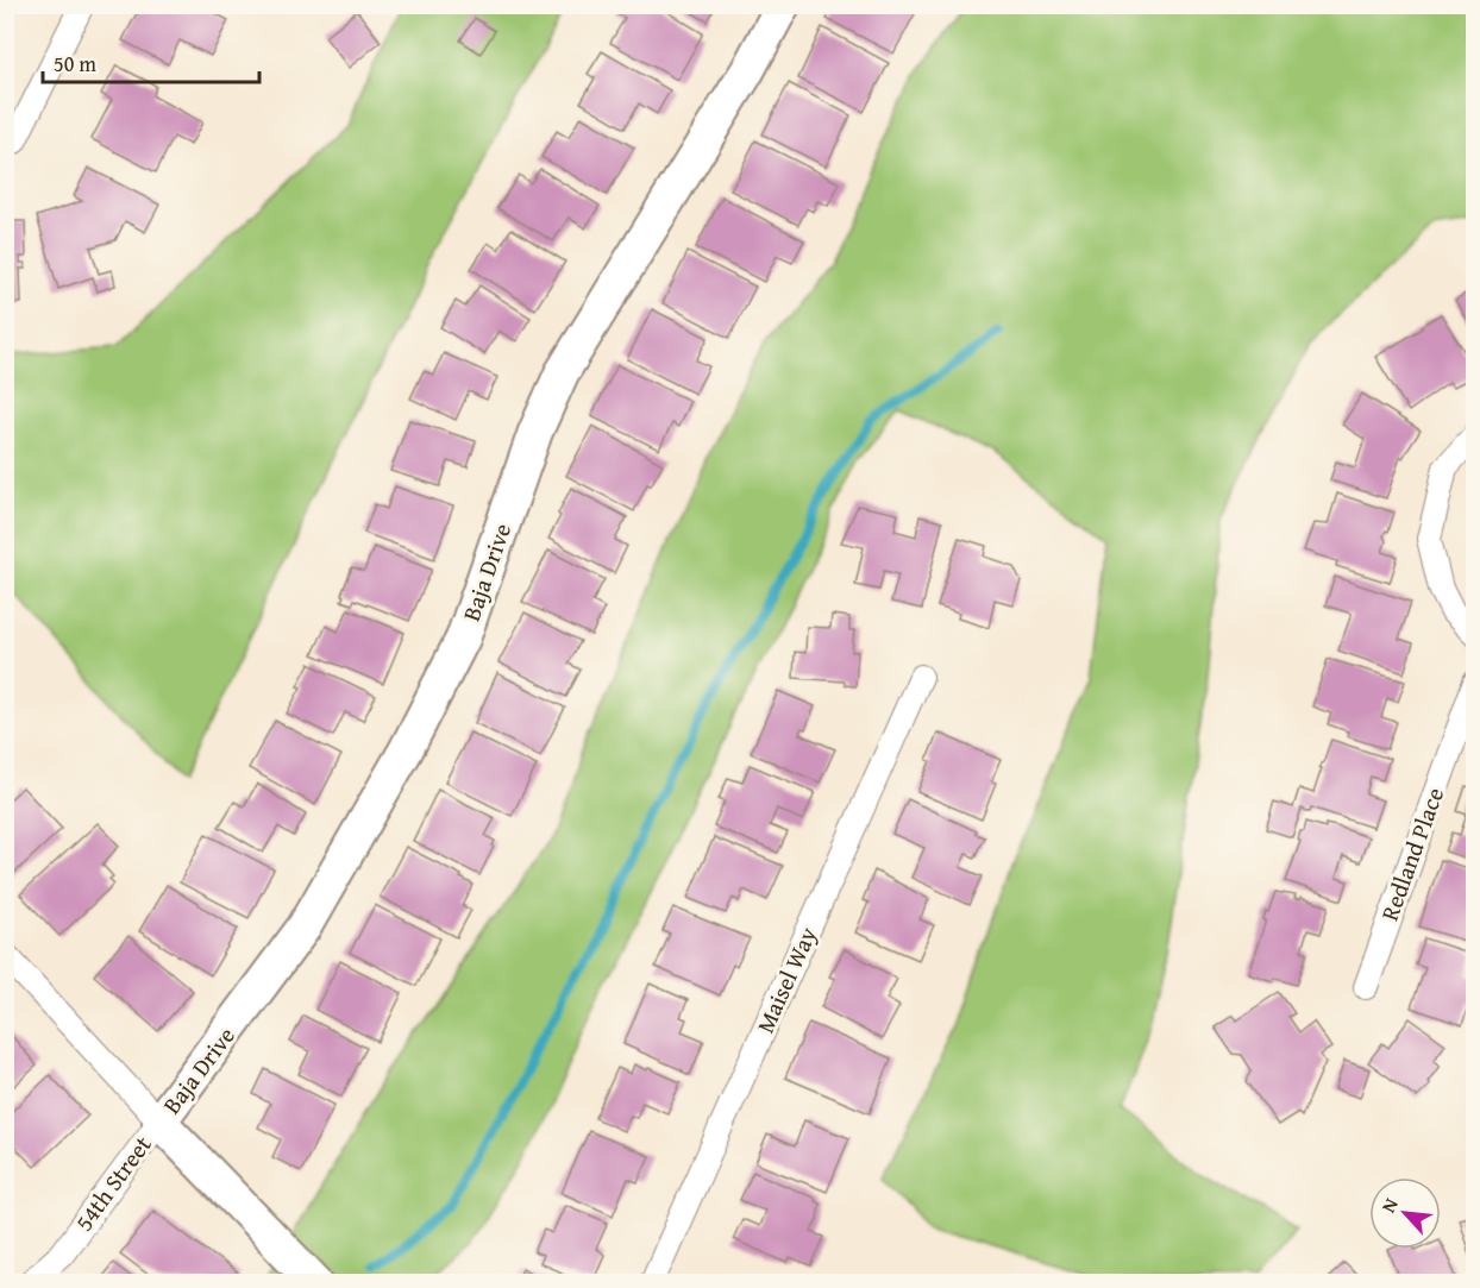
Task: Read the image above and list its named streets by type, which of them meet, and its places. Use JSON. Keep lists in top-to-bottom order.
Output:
{
  "streets": {
    "street": [
      "Baja Drive",
      "Redland Place",
      "Maisel Way",
      "54th Street"
    ]
  },
  "crossings": [
    ["Baja Drive", "54th Street"]
  ],
  "scale_bar": "50 m",
  "north": "top left"
}
